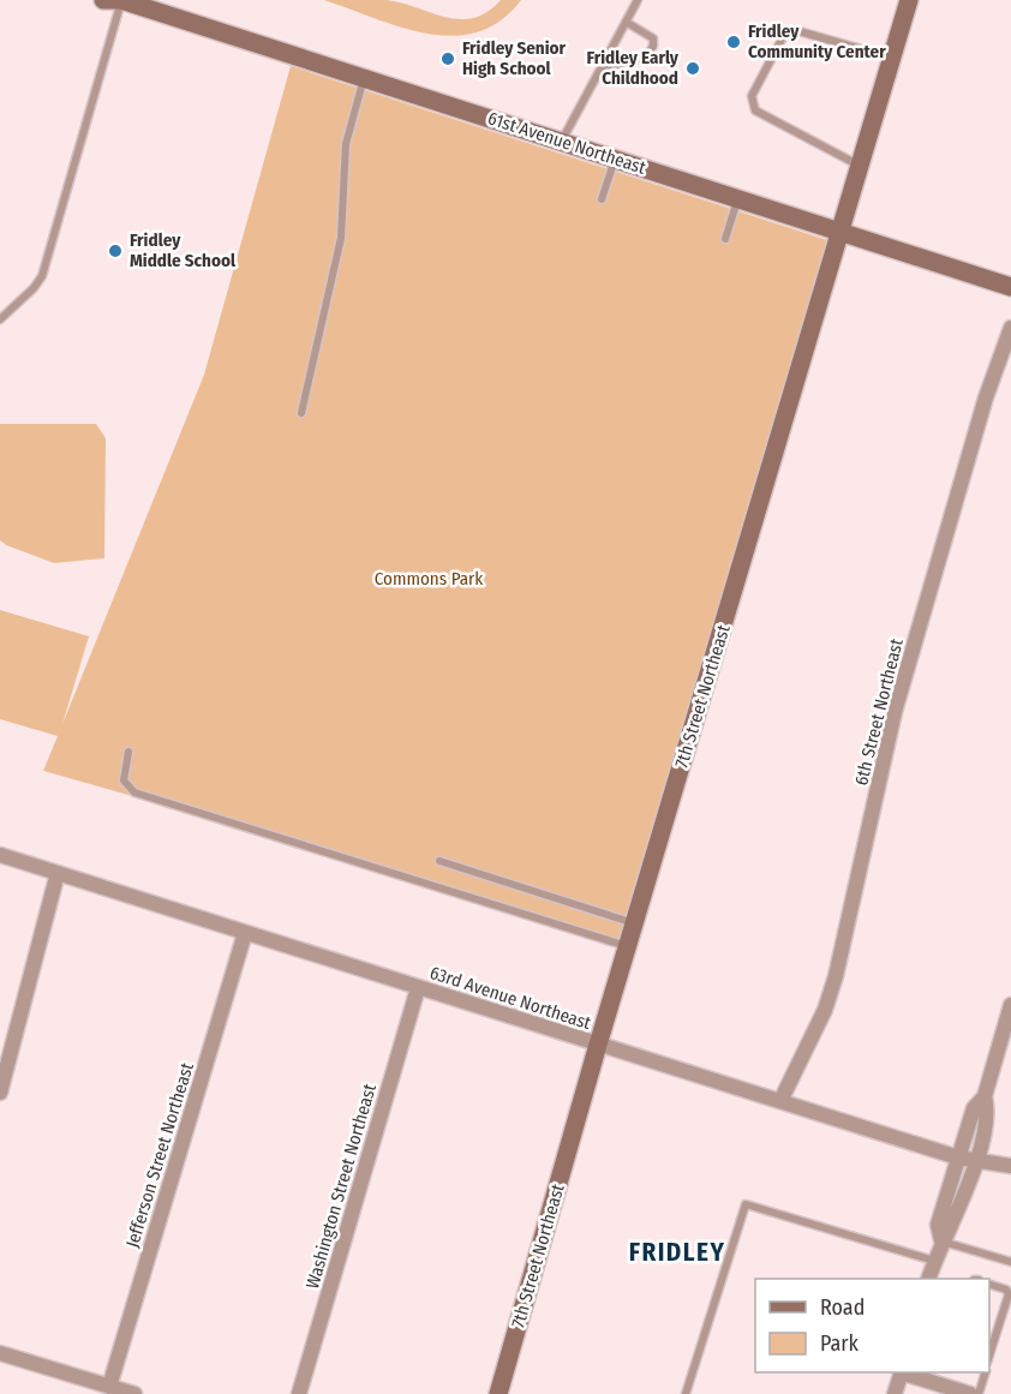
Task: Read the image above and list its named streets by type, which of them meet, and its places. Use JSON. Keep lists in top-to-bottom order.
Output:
{
  "streets": {
    "street": [
      "61st Avenue Northeast",
      "7th Street Northeast",
      "6th Street Northeast",
      "63rd Avenue Northeast",
      "Jefferson Street Northeast",
      "Washington Street Northeast"
    ]
  },
  "crossings": [
    ["61st Avenue Northeast", "7th Street Northeast"],
    ["7th Street Northeast", "63rd Avenue Northeast"],
    ["6th Street Northeast", "63rd Avenue Northeast"],
    ["63rd Avenue Northeast", "Jefferson Street Northeast"],
    ["63rd Avenue Northeast", "Washington Street Northeast"]
  ],
  "districts": ["FRIDLEY"],
  "parks": ["Commons Park"],
  "places": [
    "Fridley Community Center",
    "Fridley Senior High School",
    "Fridley Early Childhood",
    "Fridley Middle School"
  ],
  "legend": ["Road", "Park"]
}
